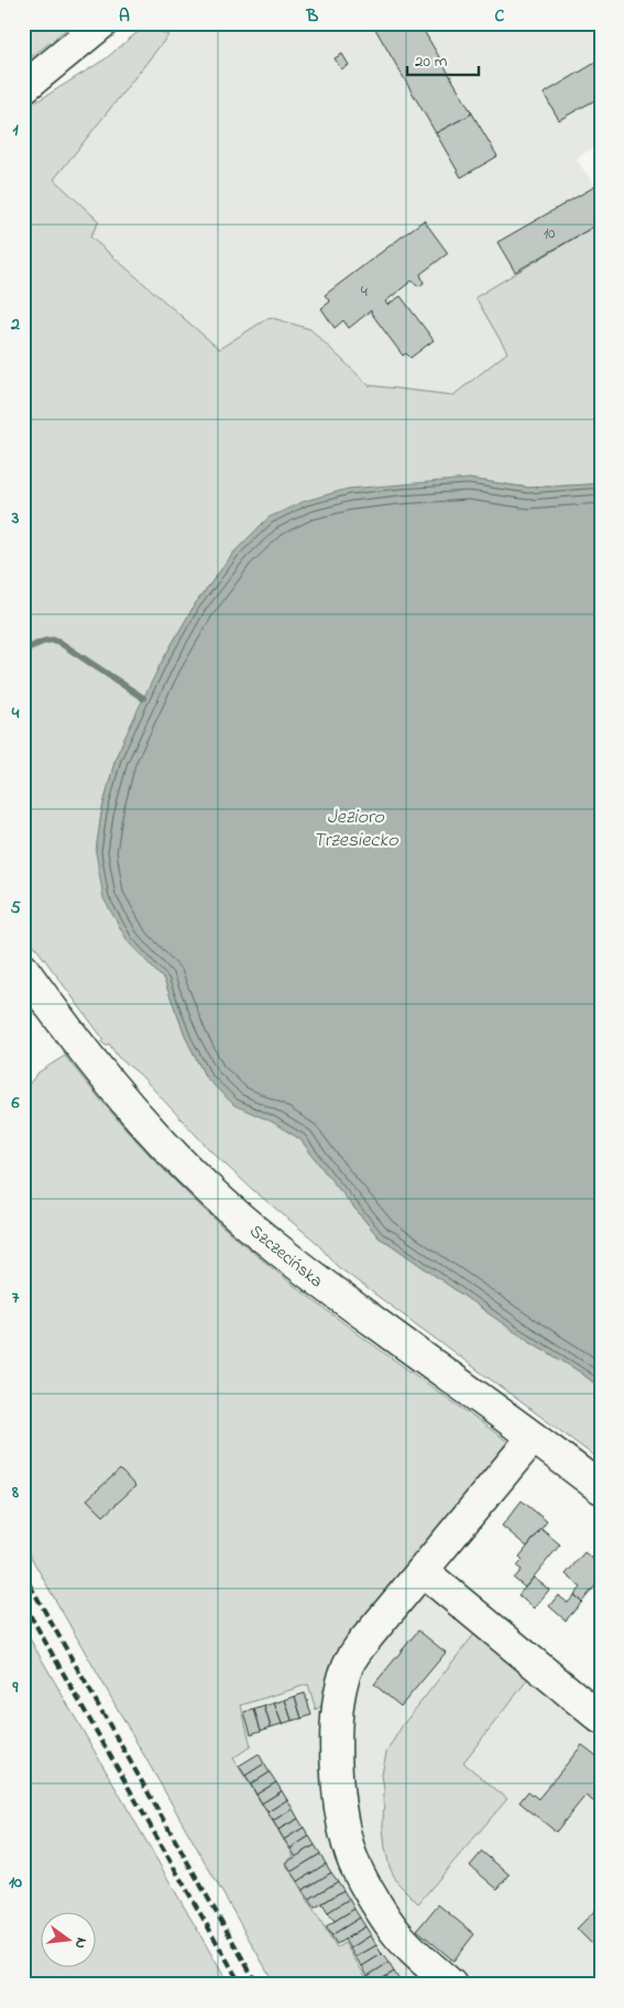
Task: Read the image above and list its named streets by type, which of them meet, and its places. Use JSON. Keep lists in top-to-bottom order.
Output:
{
  "streets": {
    "street": ["Szczecińska"]
  },
  "water": ["Jezioro Trzesiecko"],
  "house_numbers": ["10", "4"],
  "scale_bar": "20 m",
  "north": "right",
  "grid": {
    "columns": ["A", "B", "C"],
    "rows": [
      "1",
      "2",
      "3",
      "4",
      "5",
      "6",
      "7",
      "8",
      "9",
      "10"
    ]
  }
}
